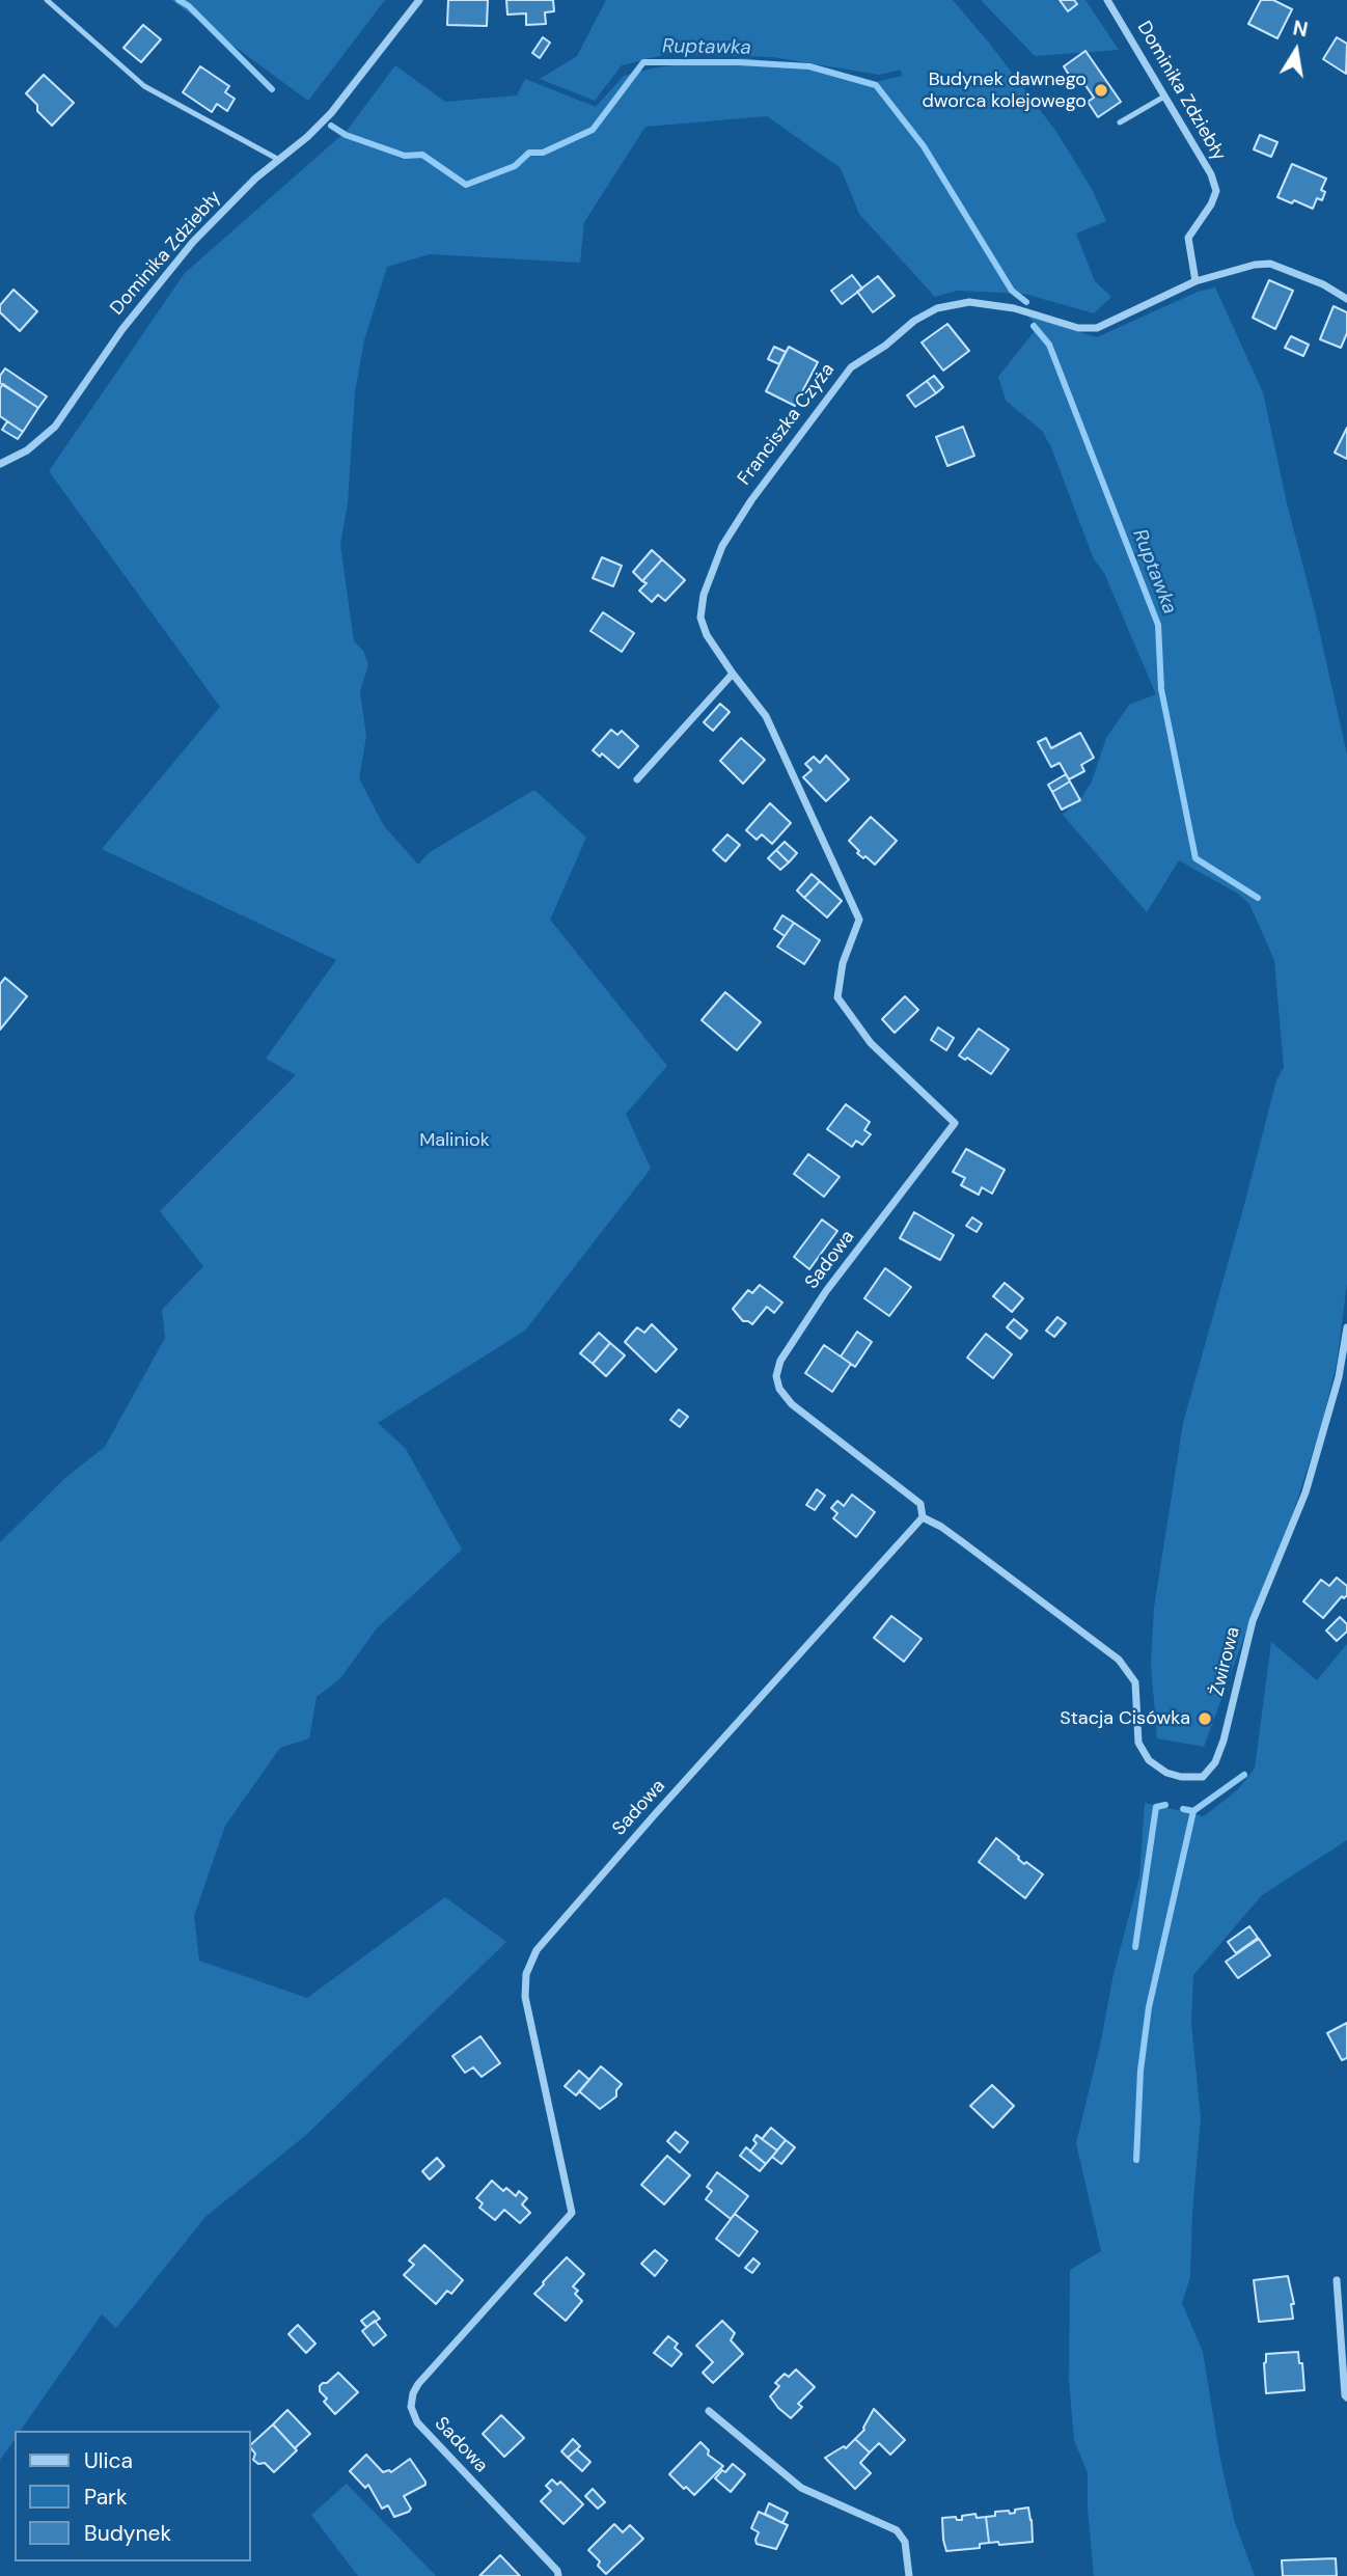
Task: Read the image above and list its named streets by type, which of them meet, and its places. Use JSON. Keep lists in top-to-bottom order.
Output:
{
  "streets": {
    "street": [
      "Dominika Zdziebły",
      "Franciszka Czyża",
      "Sadowa",
      "Żwirowa"
    ]
  },
  "crossings": [
    ["Dominika Zdziebły", "Franciszka Czyża"],
    ["Franciszka Czyża", "Sadowa"],
    ["Sadowa", "Żwirowa"]
  ],
  "water": ["Ruptawka"],
  "parks": ["Maliniok"],
  "places": ["Budynek dawnego dworca kolejowego", "Stacja Cisówka"],
  "legend": ["Ulica", "Park", "Budynek"],
  "north": "top"
}
